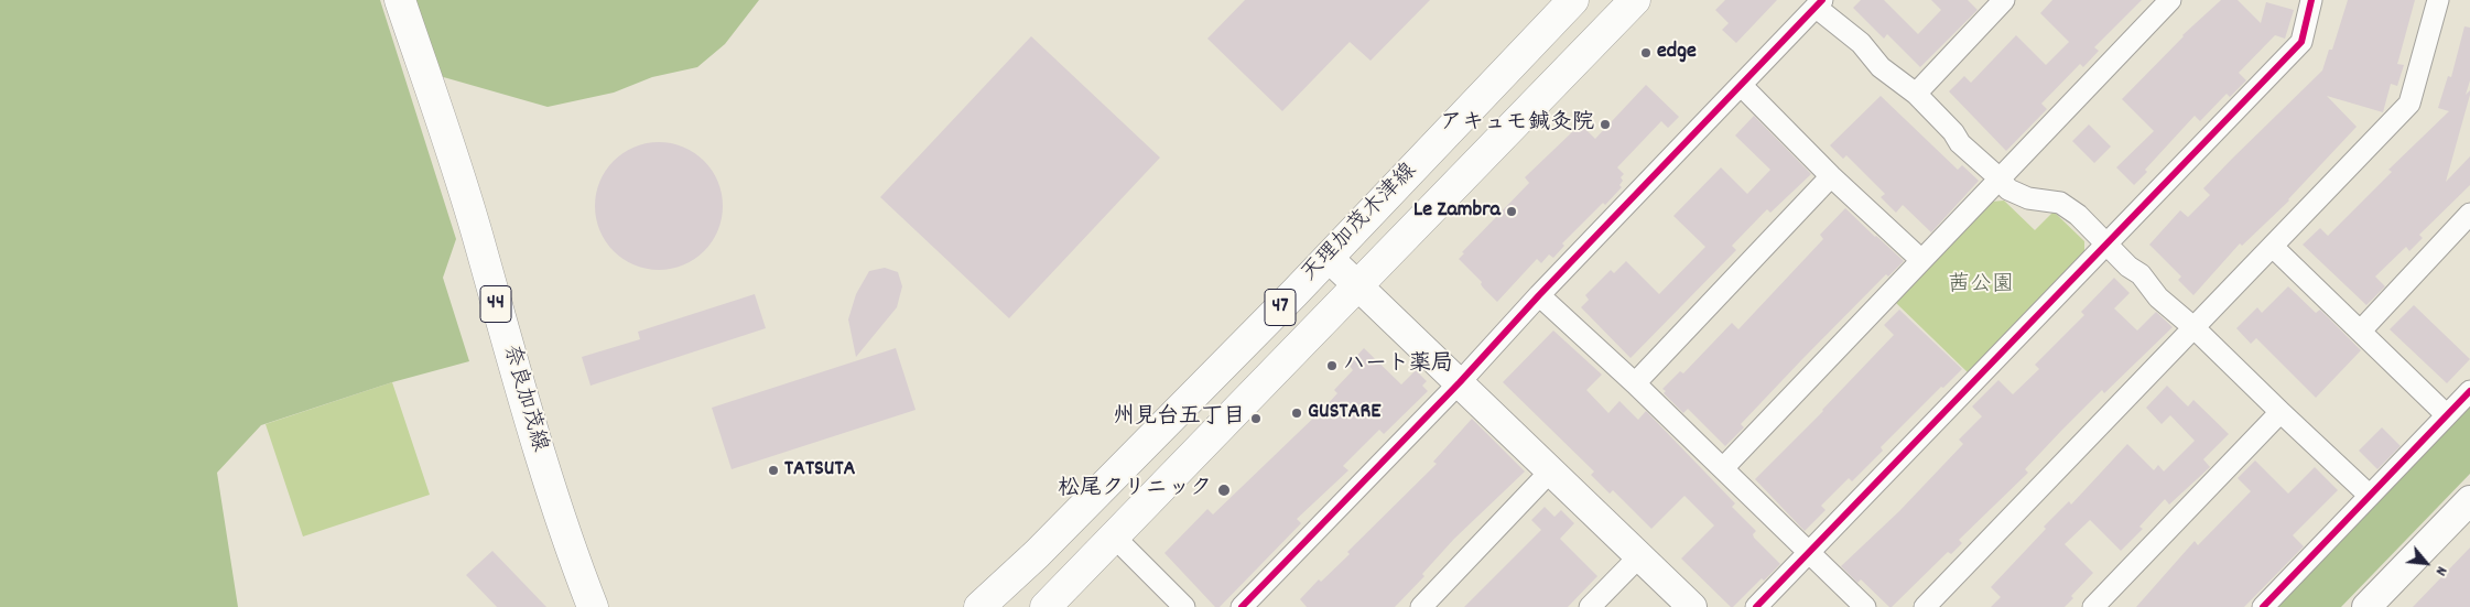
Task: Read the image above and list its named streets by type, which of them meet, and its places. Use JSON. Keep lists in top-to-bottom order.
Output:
{
  "streets": {
    "main road": [
      "天理加茂木津線",
      "44",
      "47",
      "奈良加茂線"
    ]
  },
  "parks": ["茜公園"],
  "places": [
    "edge",
    "アキュモ鍼灸院",
    "Le Zambra",
    "ハート薬局",
    "GUSTARE",
    "州見台五丁目",
    "TATSUTA",
    "松尾クリニック"
  ],
  "north": "bottom right"
}
